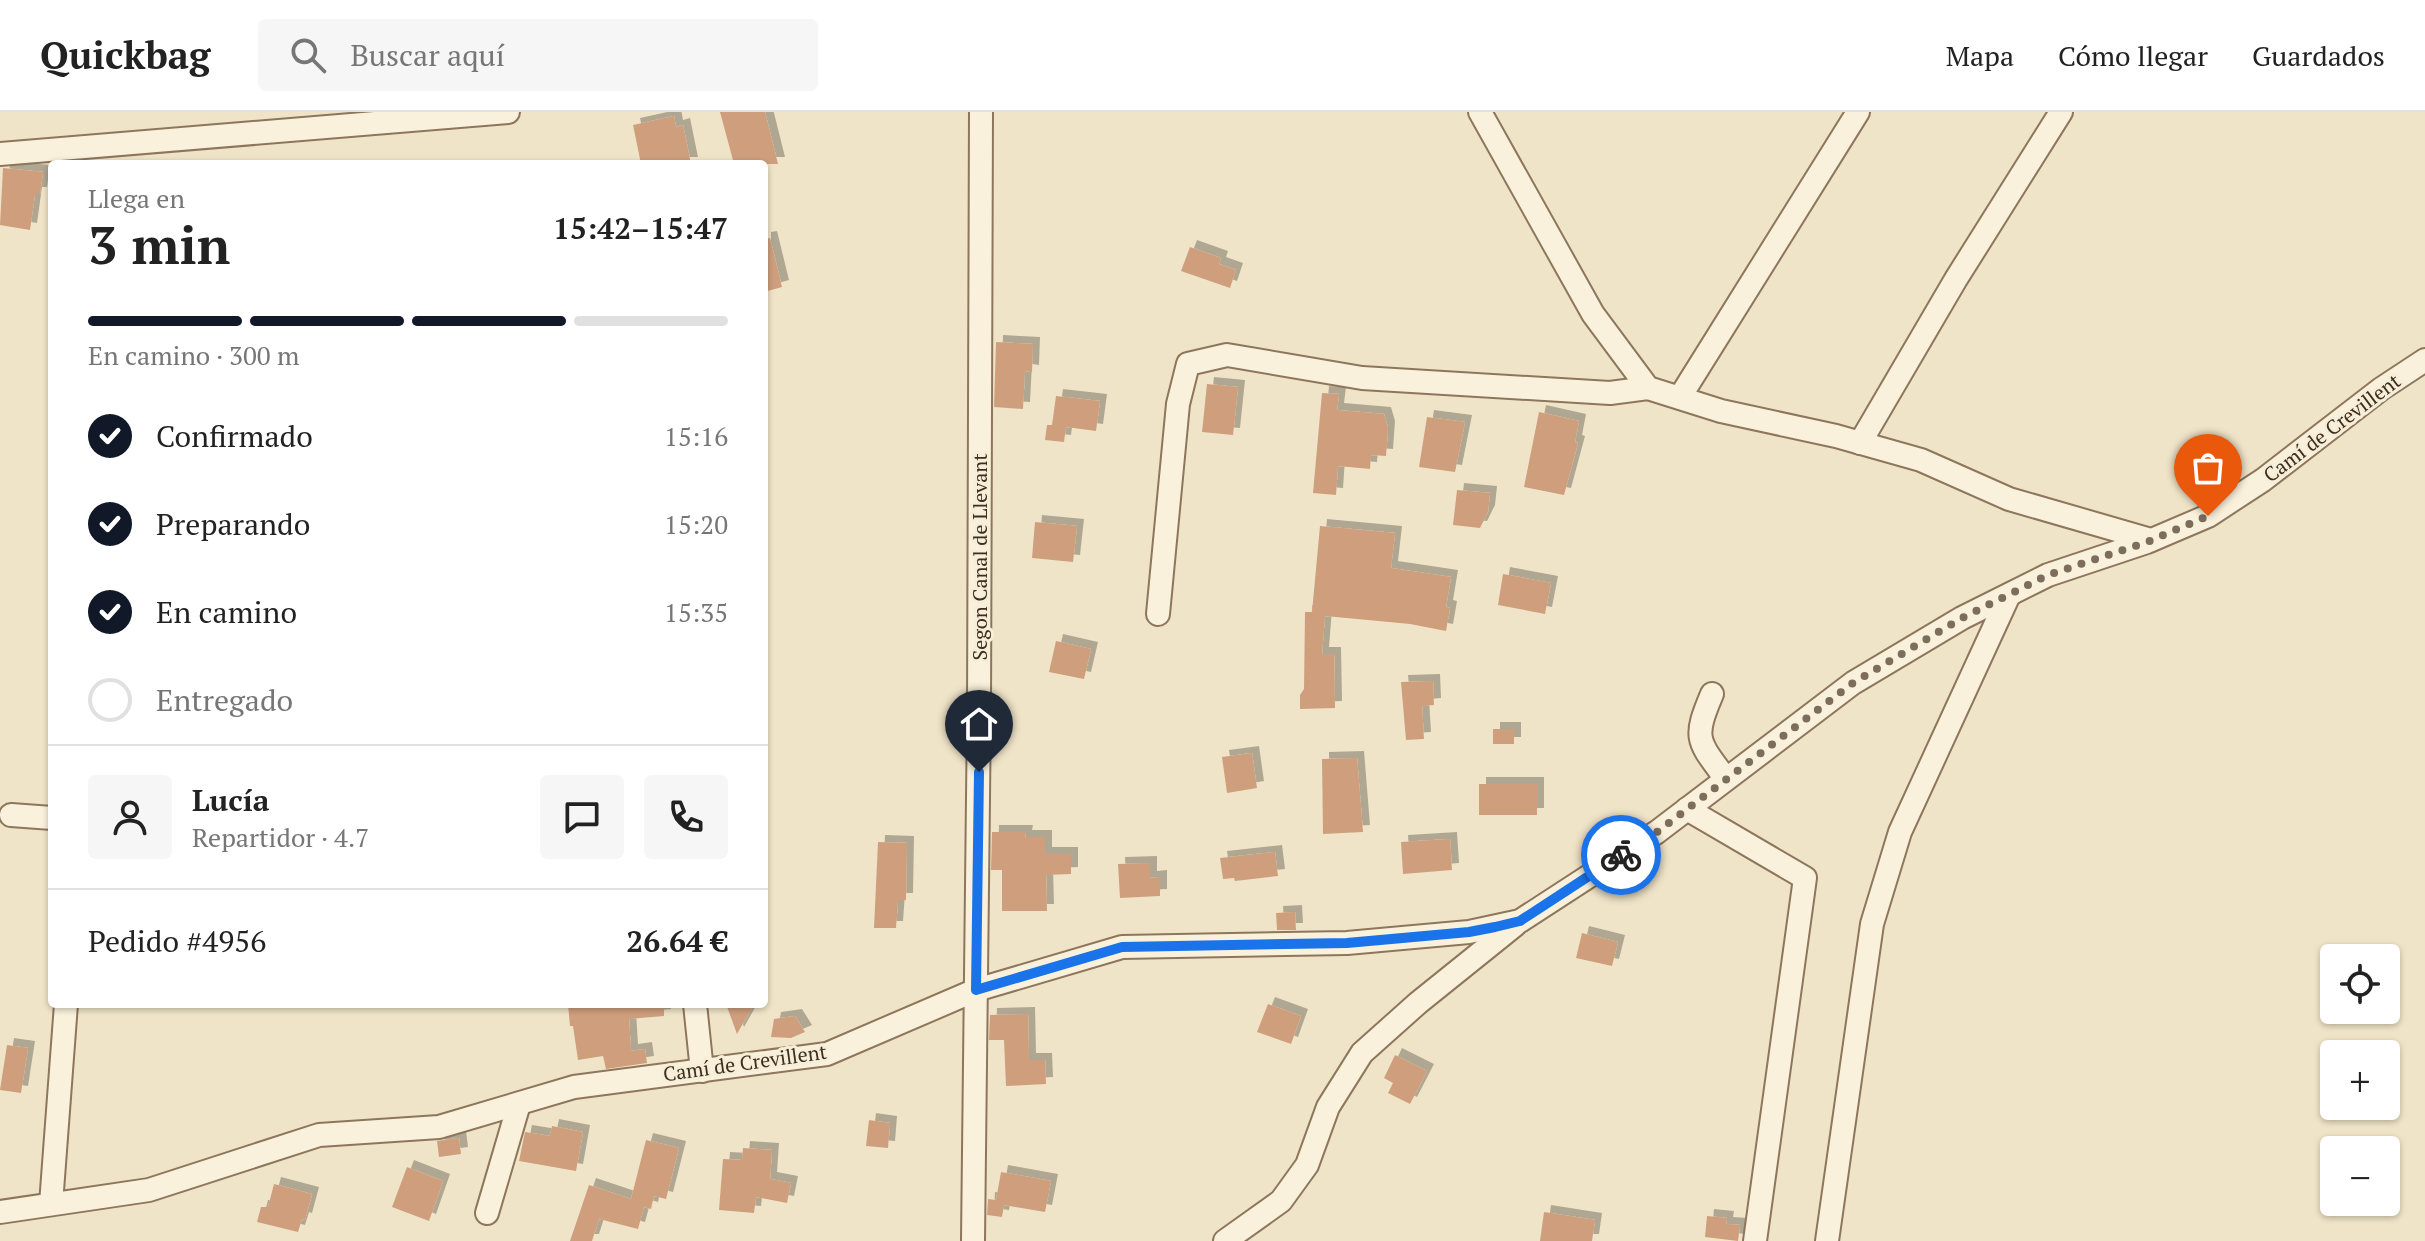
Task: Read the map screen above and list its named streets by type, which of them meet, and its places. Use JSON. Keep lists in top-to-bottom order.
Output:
{
  "streets": {
    "street": ["Camí de Crevillent", "Segon Canal de Llevant"]
  },
  "crossings": [
    ["Camí de Crevillent", "Segon Canal de Llevant"]
  ],
  "page": {
    "header": "Quickbag",
    "search": "Buscar aquí",
    "nav": ["Mapa", "Cómo llegar", "Guardados"],
    "heading": ["3 min", "Llega en", "15:42–15:47"],
    "panel": [
      "Lucía",
      "Repartidor · 4.7",
      "Pedido #4956",
      "26.64 €"
    ],
    "bar": "En camino · 300 m",
    "list": [
      ["Confirmado", "15:16"],
      ["Preparando", "15:20"],
      ["En camino", "15:35"],
      "Entregado"
    ],
    "map_buttons": ["+", "−"]
  }
}
